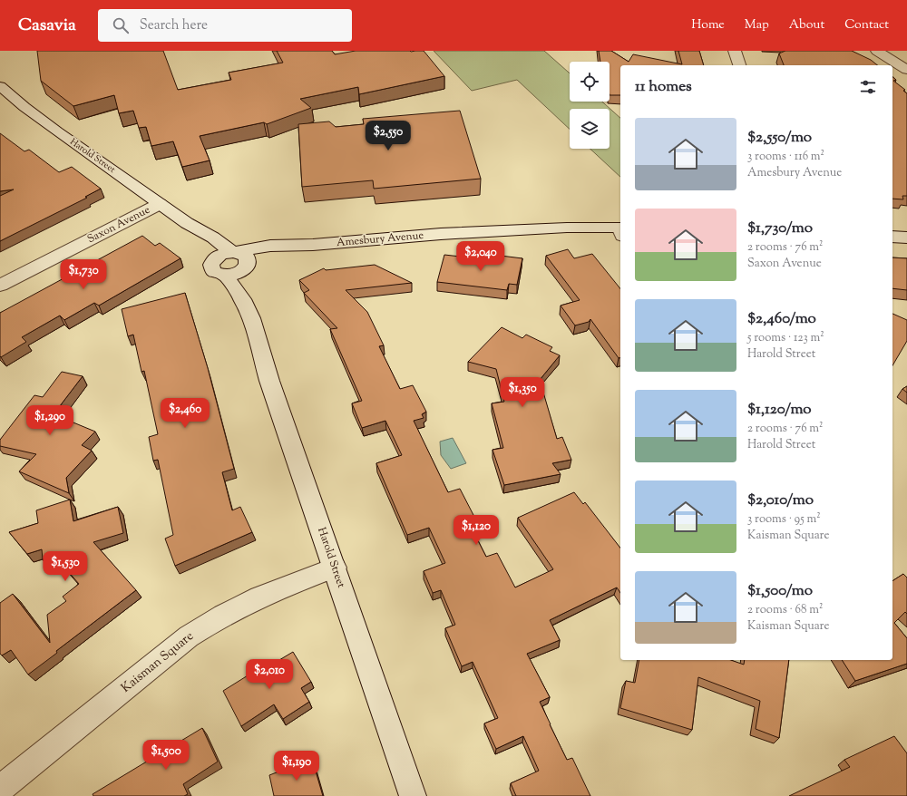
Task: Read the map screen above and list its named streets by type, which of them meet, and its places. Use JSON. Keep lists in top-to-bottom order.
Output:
{
  "streets": {
    "street": [
      "Harold Street",
      "Saxon Avenue",
      "Amesbury Avenue",
      "Kaisman Square"
    ]
  },
  "crossings": [
    ["Harold Street", "Saxon Avenue"],
    ["Harold Street", "Amesbury Avenue"],
    ["Harold Street", "Kaisman Square"]
  ],
  "page": {
    "header": "Casavia",
    "search": "Search here",
    "nav": [
      "Home",
      "Map",
      "About",
      "Contact"
    ],
    "heading": "11 homes",
    "list": [
      {
        "name": "$2,550/mo",
        "note": "3 rooms · 116 m² · Amesbury Avenue"
      },
      {
        "name": "$1,730/mo",
        "note": "2 rooms · 76 m² · Saxon Avenue"
      },
      {
        "name": "$2,460/mo",
        "note": "5 rooms · 123 m² · Harold Street"
      },
      {
        "name": "$1,120/mo",
        "note": "2 rooms · 76 m² · Harold Street"
      },
      {
        "name": "$2,010/mo",
        "note": "3 rooms · 95 m² · Kaisman Square"
      },
      {
        "name": "$1,500/mo",
        "note": "2 rooms · 68 m² · Kaisman Square"
      }
    ],
    "price": [
      "$2,550",
      "$2,040",
      "$1,730",
      "$1,350",
      "$2,460",
      "$1,290",
      "$1,120",
      "$1,530",
      "$2,010",
      "$1,500",
      "$1,190"
    ]
  }
}
